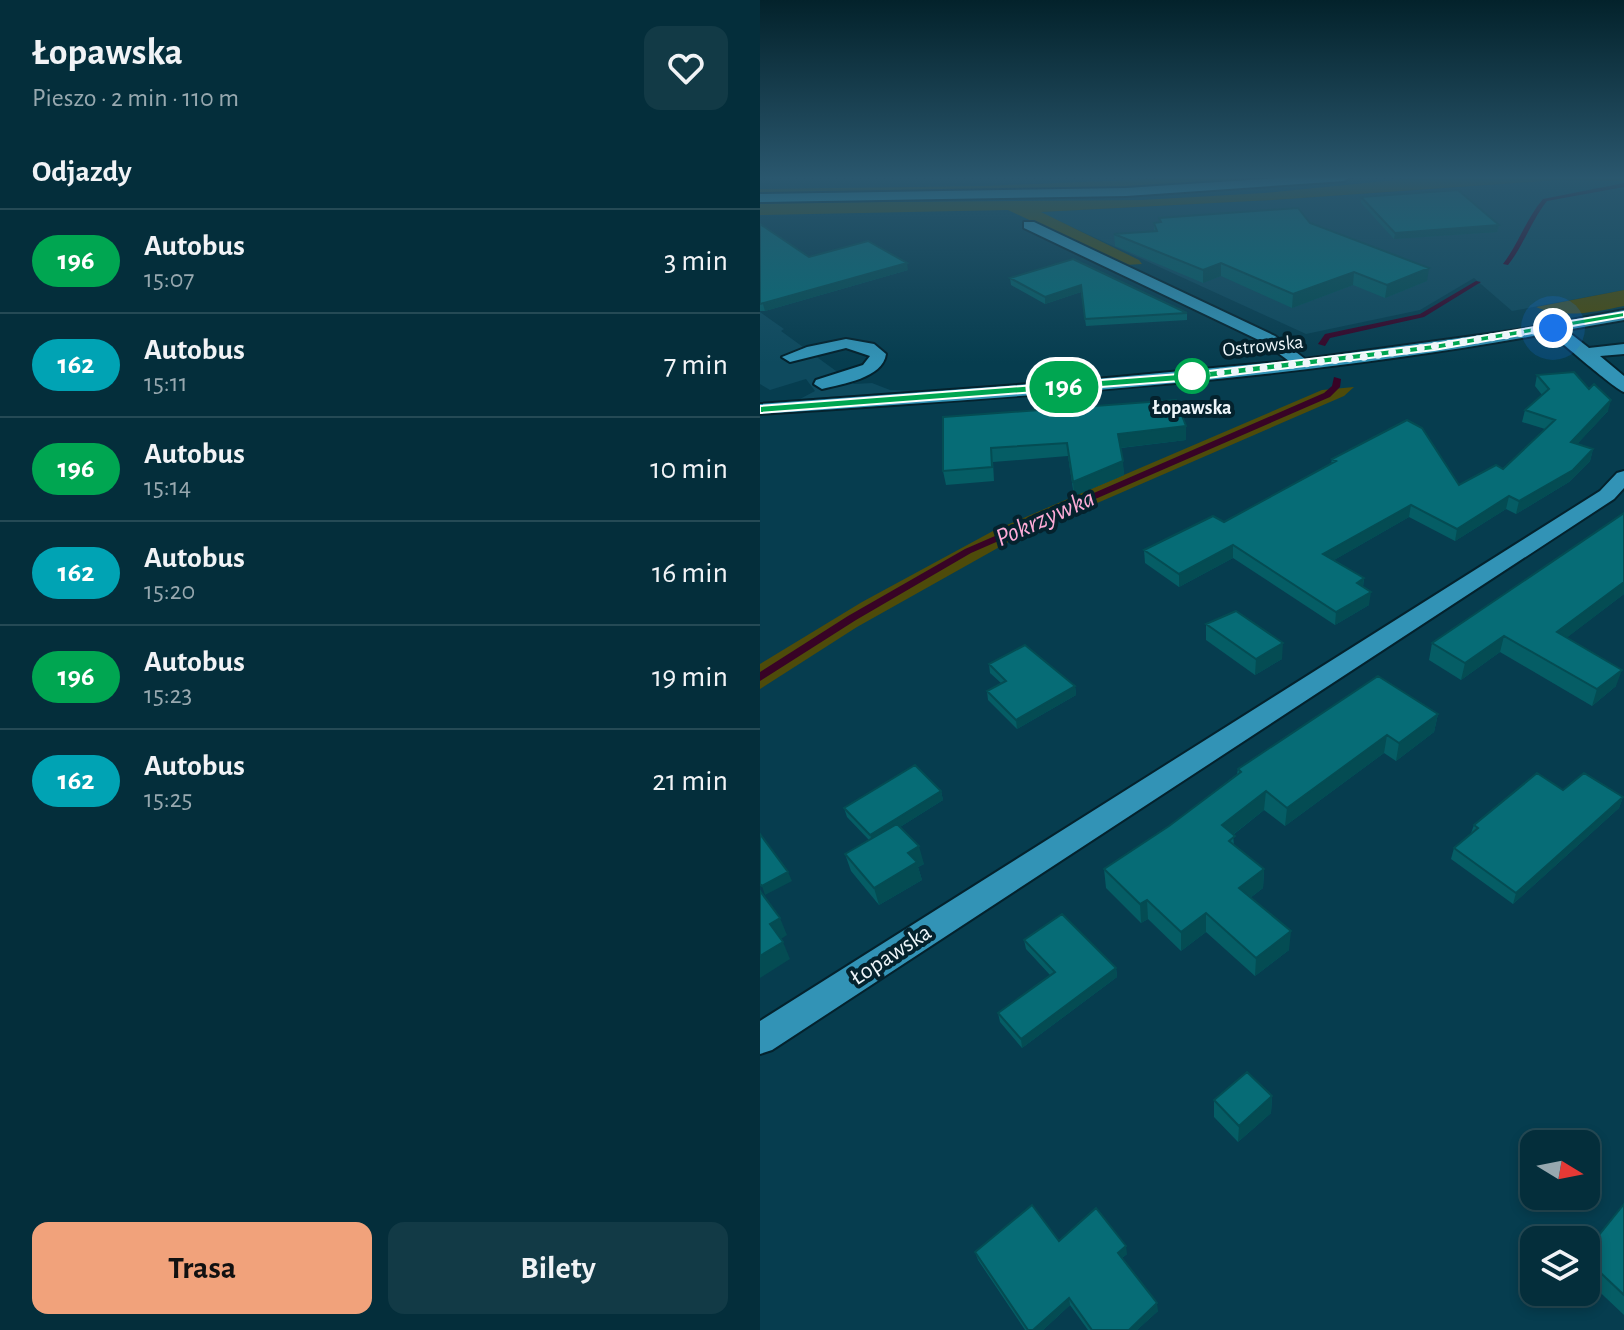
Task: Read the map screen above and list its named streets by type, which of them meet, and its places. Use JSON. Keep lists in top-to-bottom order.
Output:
{
  "streets": {
    "street": ["Ostrowska", "Łopawska"]
  },
  "water": ["Pokrzywka"],
  "places": ["Łopawska"],
  "lines": ["bus line 196"],
  "north": "right",
  "page": {
    "heading": [
      ["Łopawska", "Pieszo · 2 min · 110 m"],
      "Odjazdy"
    ],
    "on_map": "196",
    "list": [
      {
        "mark": "196",
        "name": "Autobus",
        "note": "15:07",
        "value": "3 min"
      },
      {
        "mark": "162",
        "name": "Autobus",
        "note": "15:11",
        "value": "7 min"
      },
      {
        "mark": "196",
        "name": "Autobus",
        "note": "15:14",
        "value": "10 min"
      },
      {
        "mark": "162",
        "name": "Autobus",
        "note": "15:20",
        "value": "16 min"
      },
      {
        "mark": "196",
        "name": "Autobus",
        "note": "15:23",
        "value": "19 min"
      },
      {
        "mark": "162",
        "name": "Autobus",
        "note": "15:25",
        "value": "21 min"
      }
    ],
    "buttons": ["Trasa", "Bilety"]
  }
}
